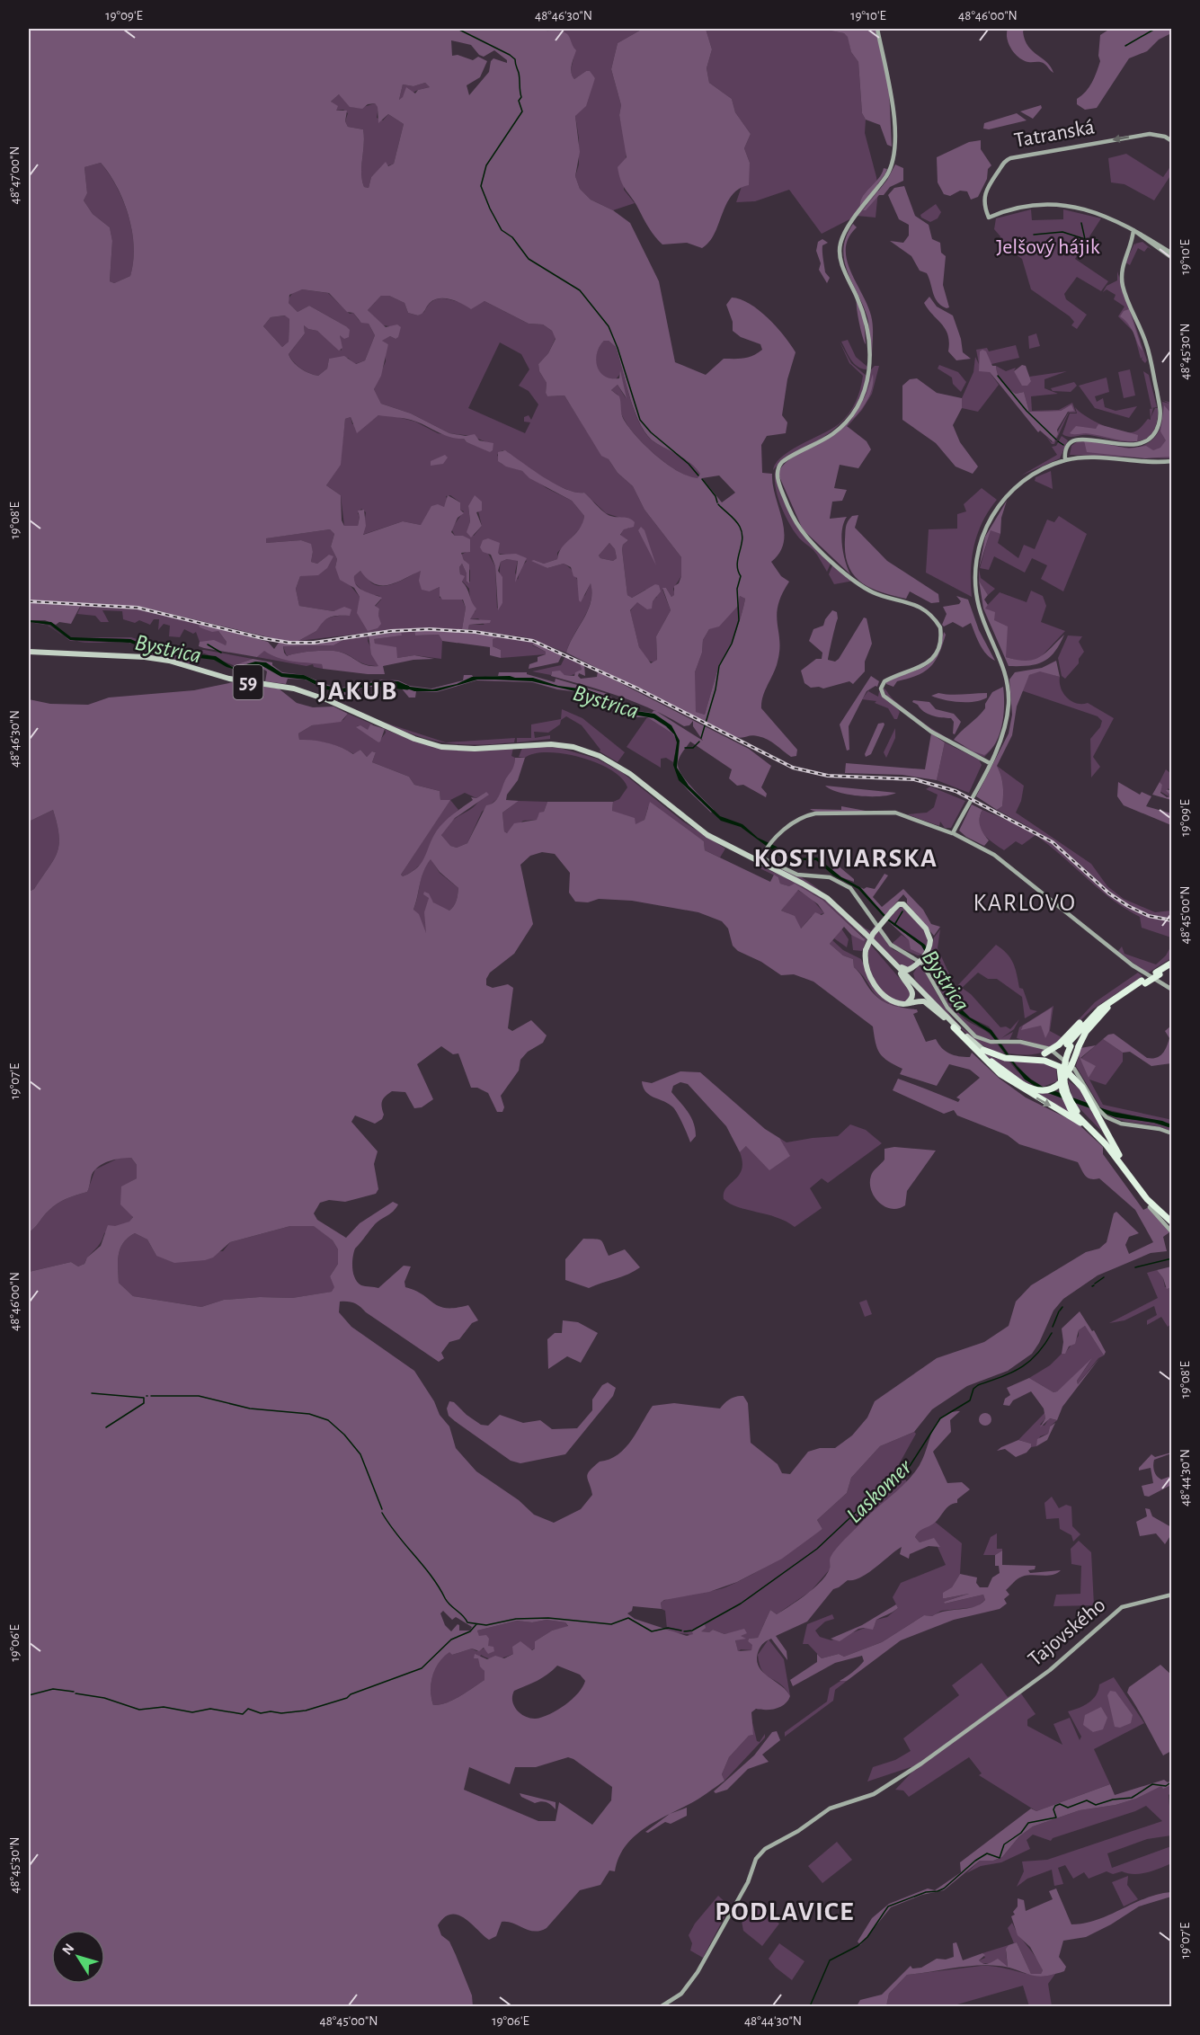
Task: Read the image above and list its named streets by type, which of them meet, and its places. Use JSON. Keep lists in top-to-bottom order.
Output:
{
  "streets": {
    "main road": ["59"],
    "street": ["Tatranská", "Tajovského"]
  },
  "districts": [
    "JAKUB",
    "KOSTIVIARSKA",
    "KARLOVO",
    "PODLAVICE"
  ],
  "water": ["Bystrica", "Laskomer"],
  "parks": ["Jelšový hájik"],
  "north": "top left",
  "coordinates": [
    "19°09'E",
    "48°46'30\"N",
    "19°10'E",
    "48°46'00\"N",
    "48°47'00\"N",
    "48°45'30\"N",
    "19°08'E",
    "48°45'00\"N",
    "19°07'E",
    "48°44'30\"N",
    "19°06'E"
  ]
}
